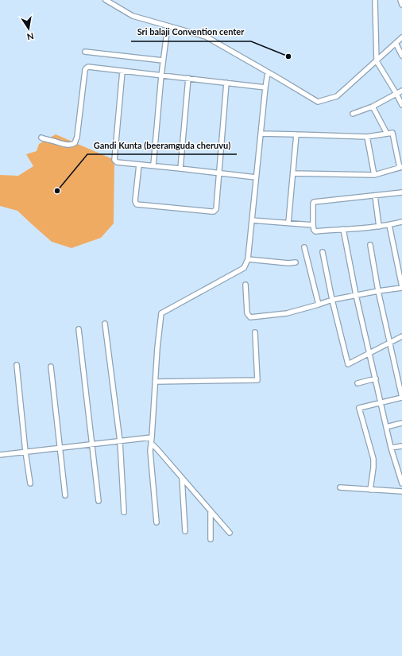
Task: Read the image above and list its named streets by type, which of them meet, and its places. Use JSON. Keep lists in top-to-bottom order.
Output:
{
  "places": ["Sri balaji Convention center", "Gandi Kunta (beeramguda cheruvu)"],
  "north": "bottom"
}
